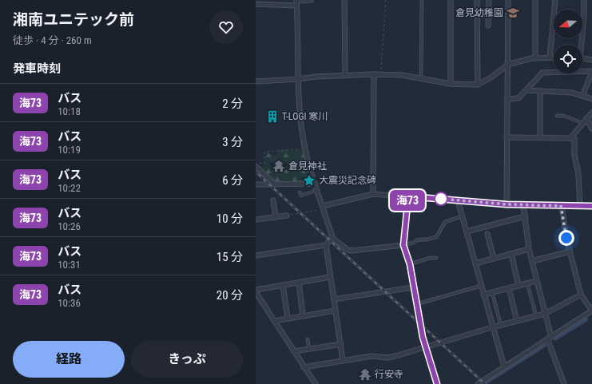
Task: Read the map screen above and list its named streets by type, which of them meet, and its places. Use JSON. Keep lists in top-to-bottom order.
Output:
{
  "places": {
    "school or university": ["倉見幼稚園"],
    "building": ["T-LOGI 寒川"],
    "temple": ["倉見神社", "行安寺"],
    "place": ["大震災記念碑"]
  },
  "lines": ["bus line 海73"],
  "north": "left",
  "page": {
    "heading": [
      ["湘南ユニテック前", "徒歩 · 4 分 · 260 m"],
      "発車時刻"
    ],
    "on_map": "海73",
    "list": [
      {
        "mark": "海73",
        "name": "バス",
        "note": "10:18",
        "value": "2 分"
      },
      {
        "mark": "海73",
        "name": "バス",
        "note": "10:19",
        "value": "3 分"
      },
      {
        "mark": "海73",
        "name": "バス",
        "note": "10:22",
        "value": "6 分"
      },
      {
        "mark": "海73",
        "name": "バス",
        "note": "10:26",
        "value": "10 分"
      },
      {
        "mark": "海73",
        "name": "バス",
        "note": "10:31",
        "value": "15 分"
      },
      {
        "mark": "海73",
        "name": "バス",
        "note": "10:36",
        "value": "20 分"
      }
    ],
    "buttons": ["経路", "きっぷ"]
  }
}
